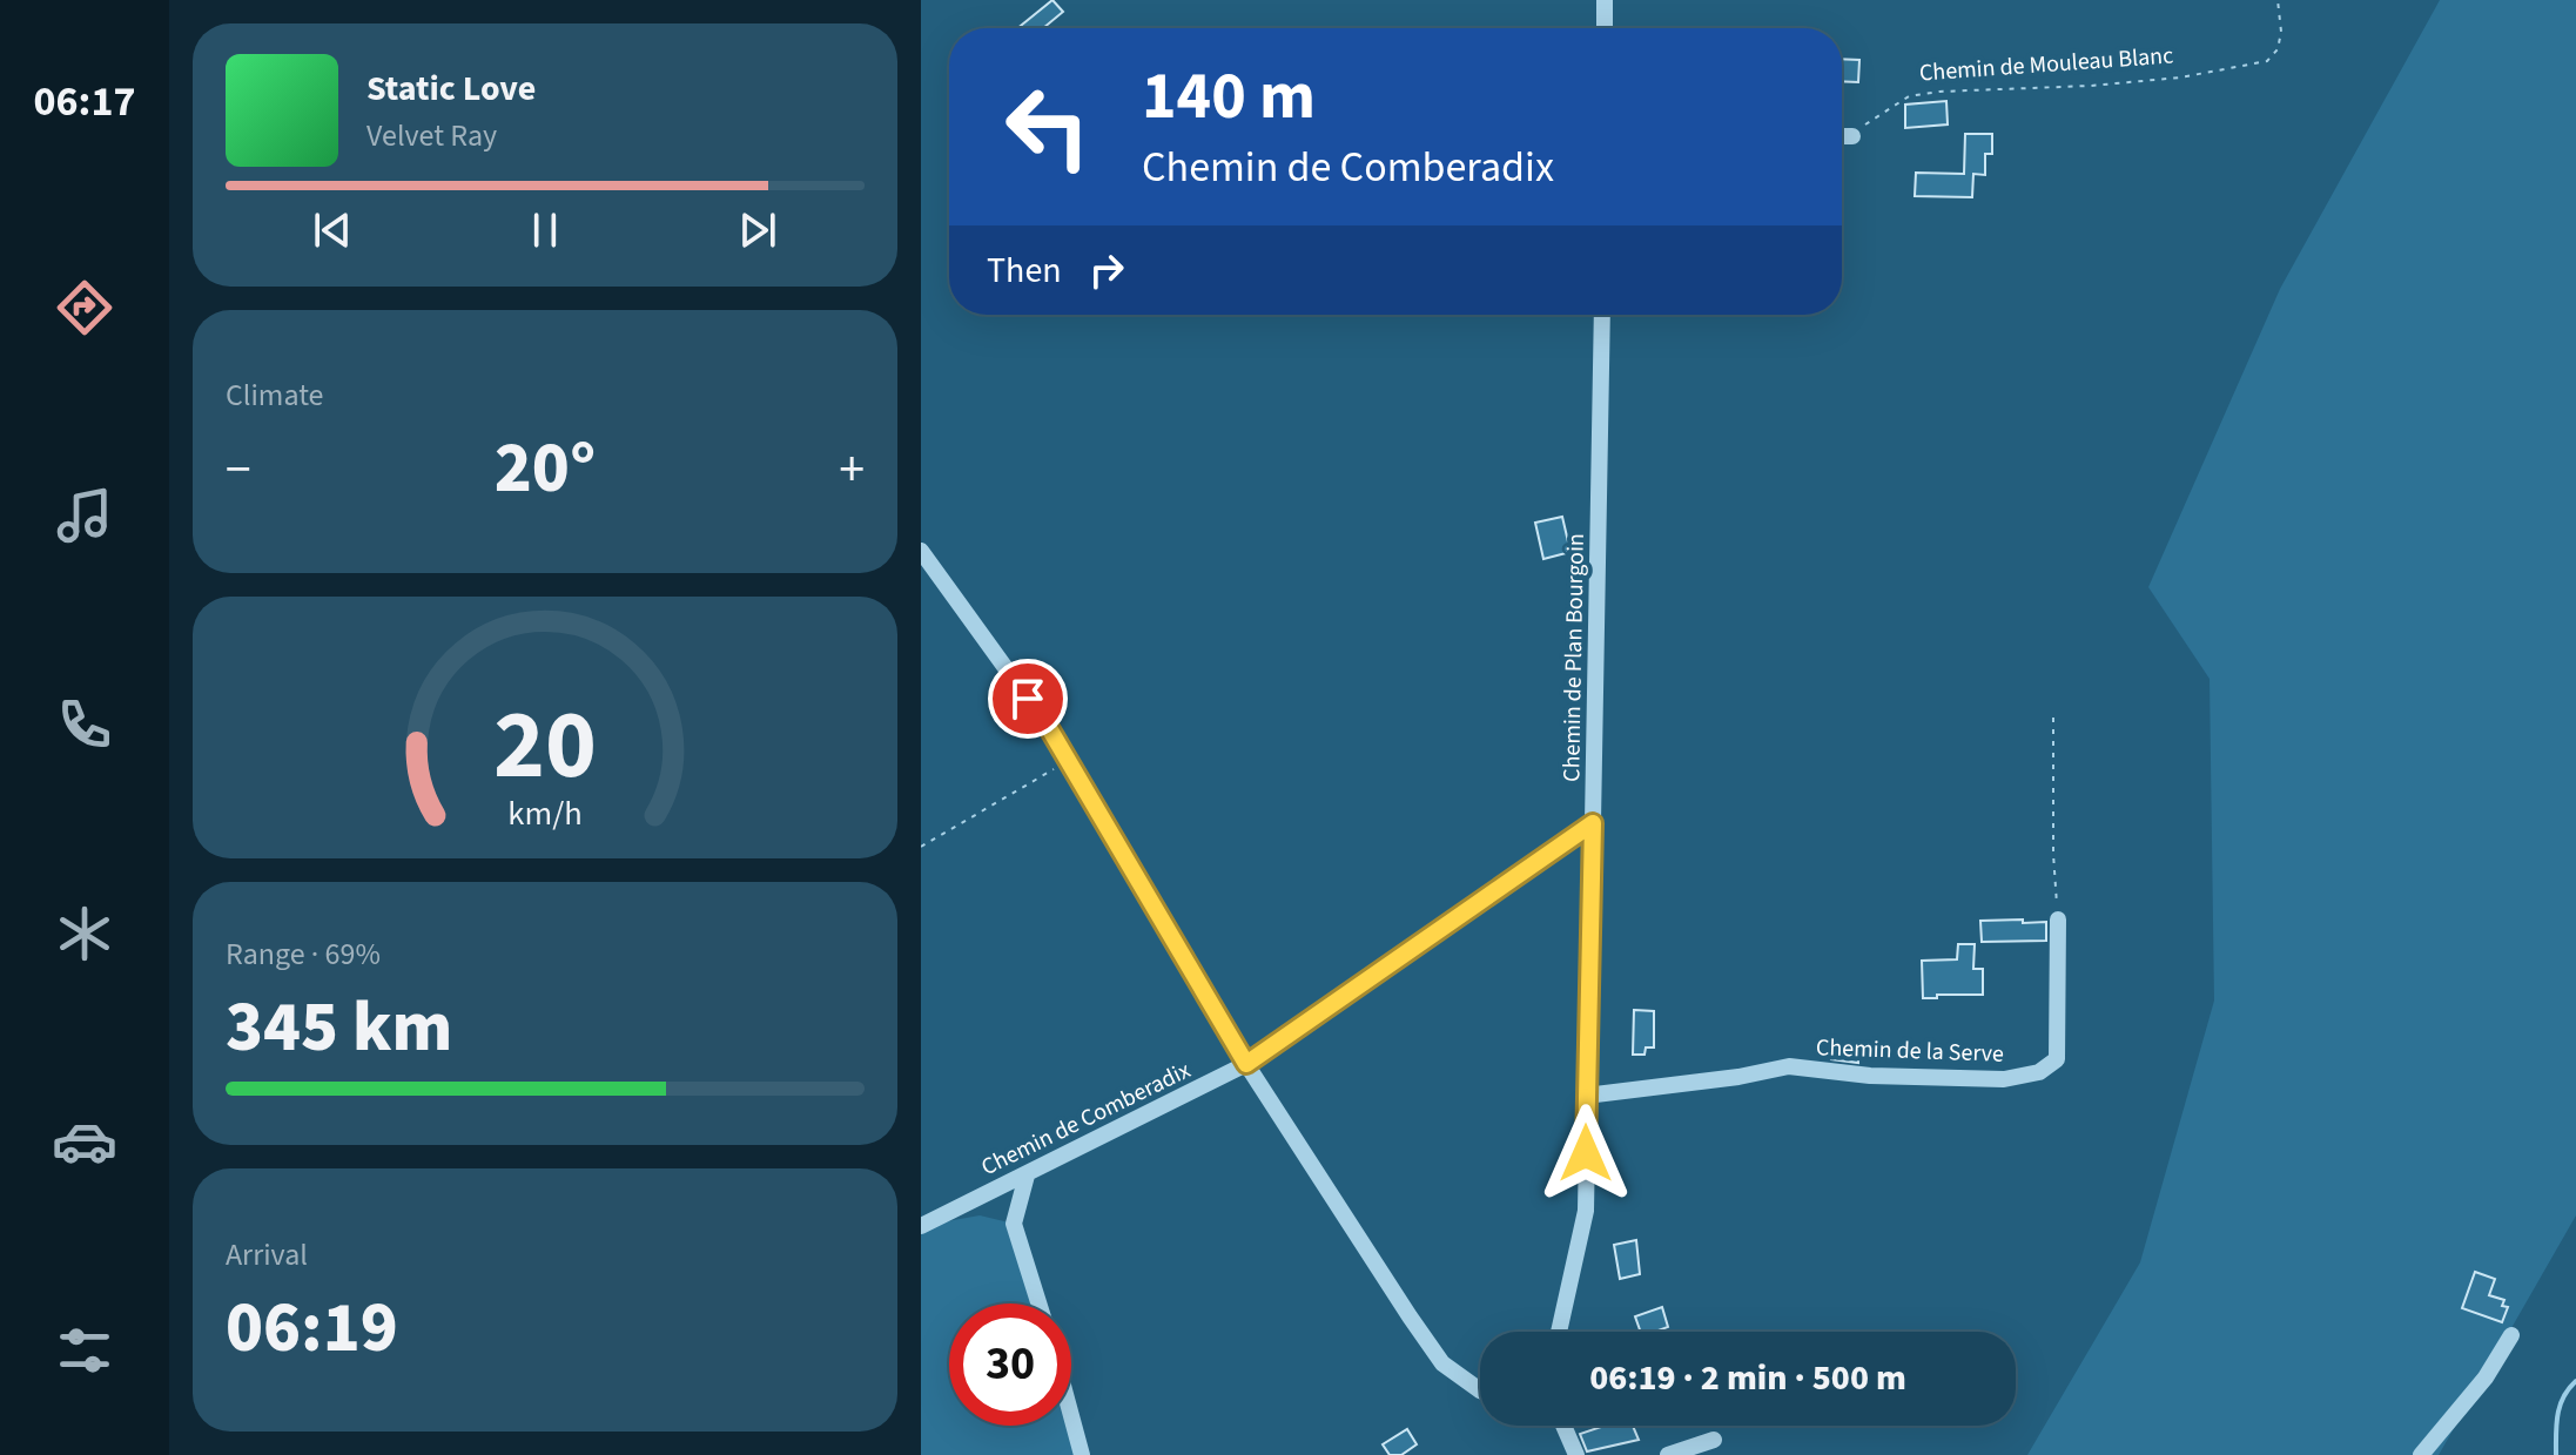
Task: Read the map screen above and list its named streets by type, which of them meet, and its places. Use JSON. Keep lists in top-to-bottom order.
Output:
{
  "streets": {
    "street": ["Chemin de Plan Bourgoin", "Chemin de la Serve", "Chemin de Comberadix"],
    "path": ["Chemin de Mouleau Blanc"]
  },
  "crossings": [
    ["Chemin de Plan Bourgoin", "Chemin de la Serve"],
    ["Chemin de Plan Bourgoin", "Chemin de Comberadix"]
  ],
  "page": {
    "tabs": "06:17",
    "turn": ["140 m", "Chemin de Comberadix"],
    "song": ["Static Love", "Velvet Ray"],
    "then": "Then",
    "tile": [
      "Climate",
      ["Range · 69%", "345 km"],
      ["Arrival", "06:19"]
    ],
    "heat": ["−", "20°", "+"],
    "limit": "30",
    "trip": "06:19 · 2 min · 500 m",
    "gauge": ["20", "km/h"]
  }
}
